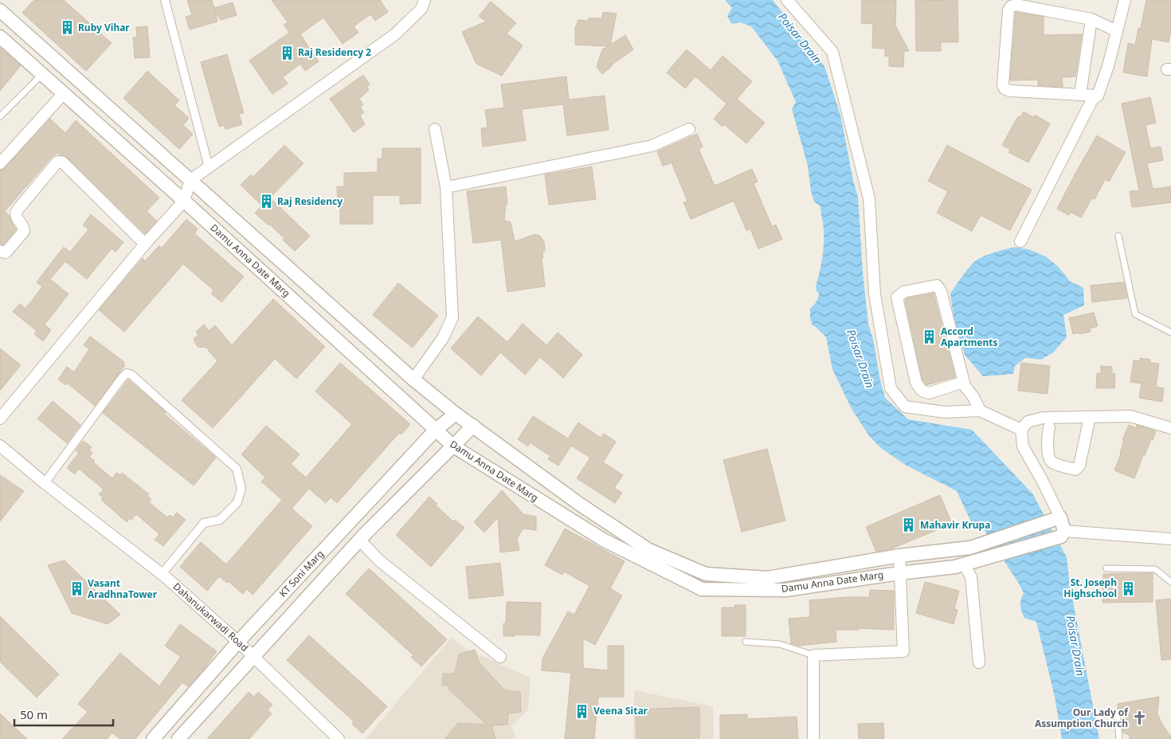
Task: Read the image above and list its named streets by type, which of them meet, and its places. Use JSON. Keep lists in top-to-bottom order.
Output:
{
  "streets": {
    "street": ["Damu Anna Date Marg", "KT Soni Marg", "Dahanukarwadi Road"]
  },
  "crossings": [
    ["Damu Anna Date Marg", "KT Soni Marg"],
    ["KT Soni Marg", "Dahanukarwadi Road"]
  ],
  "water": ["Poisar Drain"],
  "places": {
    "building": [
      "Ruby Vihar",
      "Raj Residency 2",
      "Raj Residency",
      "Accord Apartments",
      "Mahavir Krupa",
      "St. Joseph Highschool",
      "Vasant AradhnaTower",
      "Veena Sitar"
    ],
    "church": ["Our Lady of Assumption Church"]
  },
  "scale_bar": "50 m"
}
